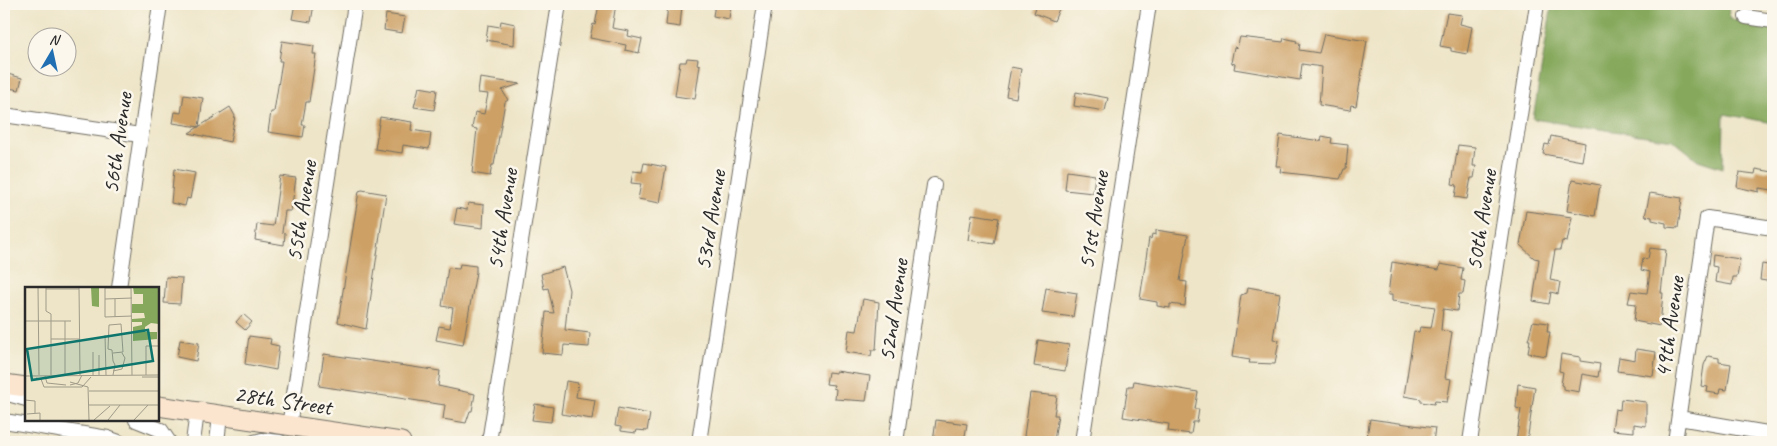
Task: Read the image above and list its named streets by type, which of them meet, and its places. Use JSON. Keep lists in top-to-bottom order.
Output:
{
  "streets": {
    "main road": ["28th Street"],
    "street": [
      "56th Avenue",
      "55th Avenue",
      "54th Avenue",
      "53rd Avenue",
      "51st Avenue",
      "50th Avenue",
      "52nd Avenue",
      "49th Avenue"
    ]
  },
  "crossings": [
    ["55th Avenue", "28th Street"]
  ],
  "north": "top"
}
